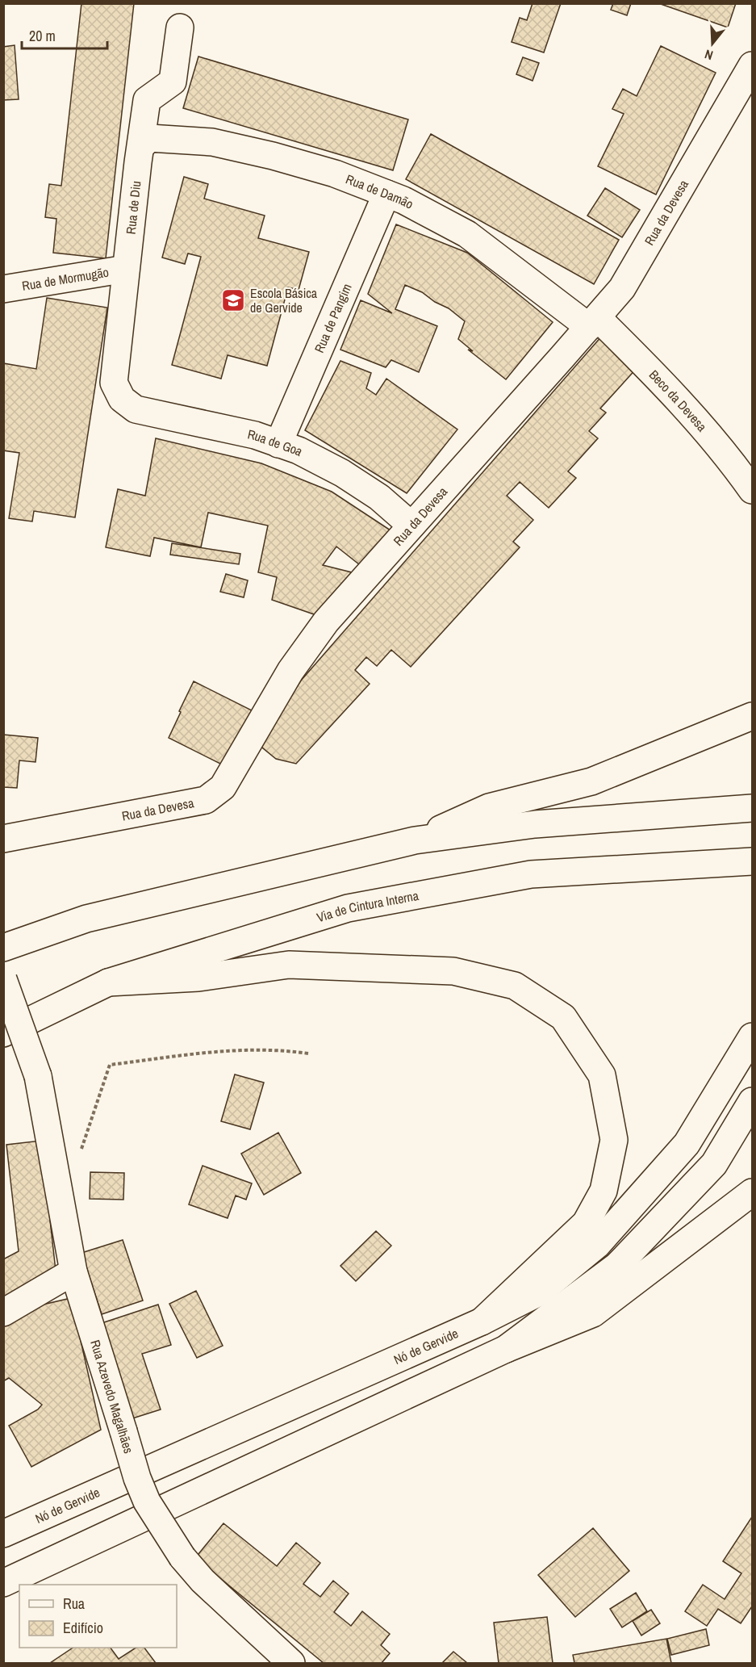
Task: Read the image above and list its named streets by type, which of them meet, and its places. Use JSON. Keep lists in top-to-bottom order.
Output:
{
  "streets": {
    "main road": [
      "Rua de Damão",
      "Rua de Diu",
      "Rua da Devesa",
      "Rua de Mormugão",
      "Rua de Pangim",
      "Beco da Devesa",
      "Rua de Goa",
      "Via de Cintura Interna",
      "Nó de Gervide",
      "Rua Azevedo Magalhães"
    ]
  },
  "crossings": [
    ["Rua de Damão", "Rua de Diu"],
    ["Rua de Damão", "Rua da Devesa"],
    ["Rua de Damão", "Rua de Pangim"],
    ["Rua de Damão", "Beco da Devesa"],
    ["Rua de Diu", "Rua de Mormugão"],
    ["Rua de Diu", "Rua de Goa"],
    ["Rua da Devesa", "Beco da Devesa"],
    ["Rua da Devesa", "Rua de Goa"],
    ["Rua de Pangim", "Rua de Goa"]
  ],
  "places": {
    "school or university": ["Escola Básica de Gervide"]
  },
  "legend": ["Rua", "Edifício"],
  "scale_bar": "20 m",
  "north": "bottom"
}
